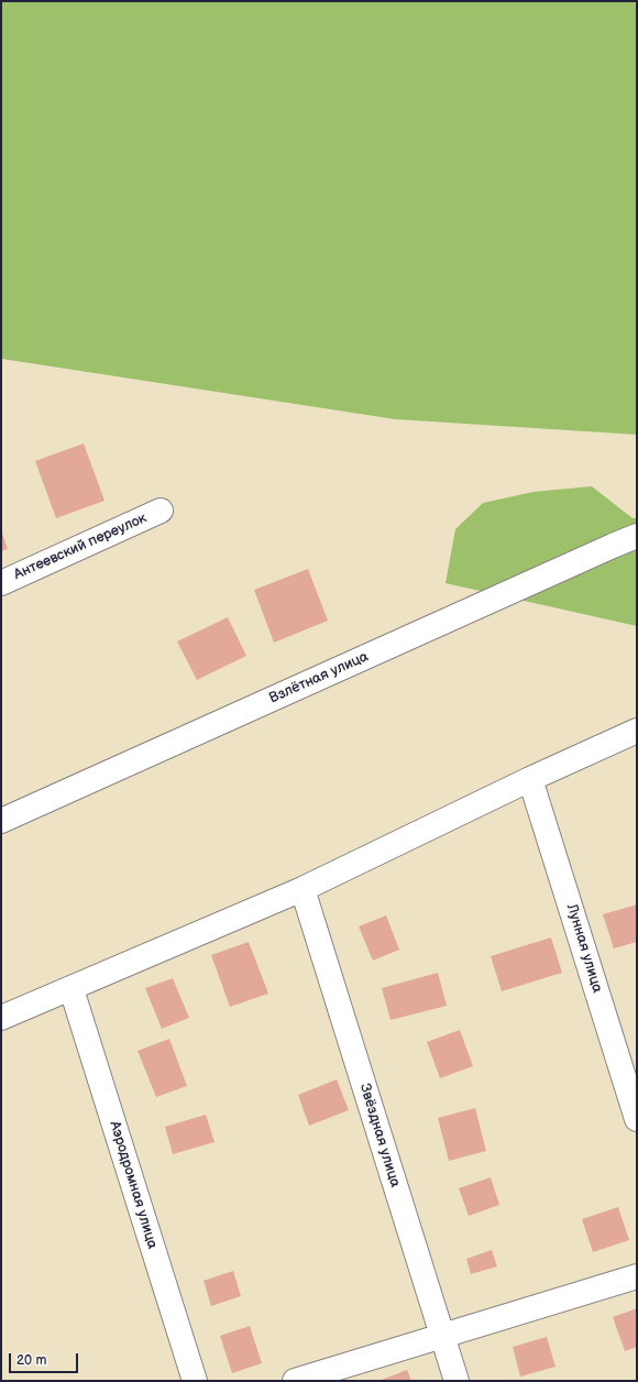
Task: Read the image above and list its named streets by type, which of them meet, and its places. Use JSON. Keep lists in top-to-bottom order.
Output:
{
  "streets": {
    "street": [
      "Антеевский переулок",
      "Взлётная улица",
      "Лунная улица",
      "Звёздная улица",
      "Аэродромная улица"
    ]
  },
  "scale_bar": "20 m"
}
